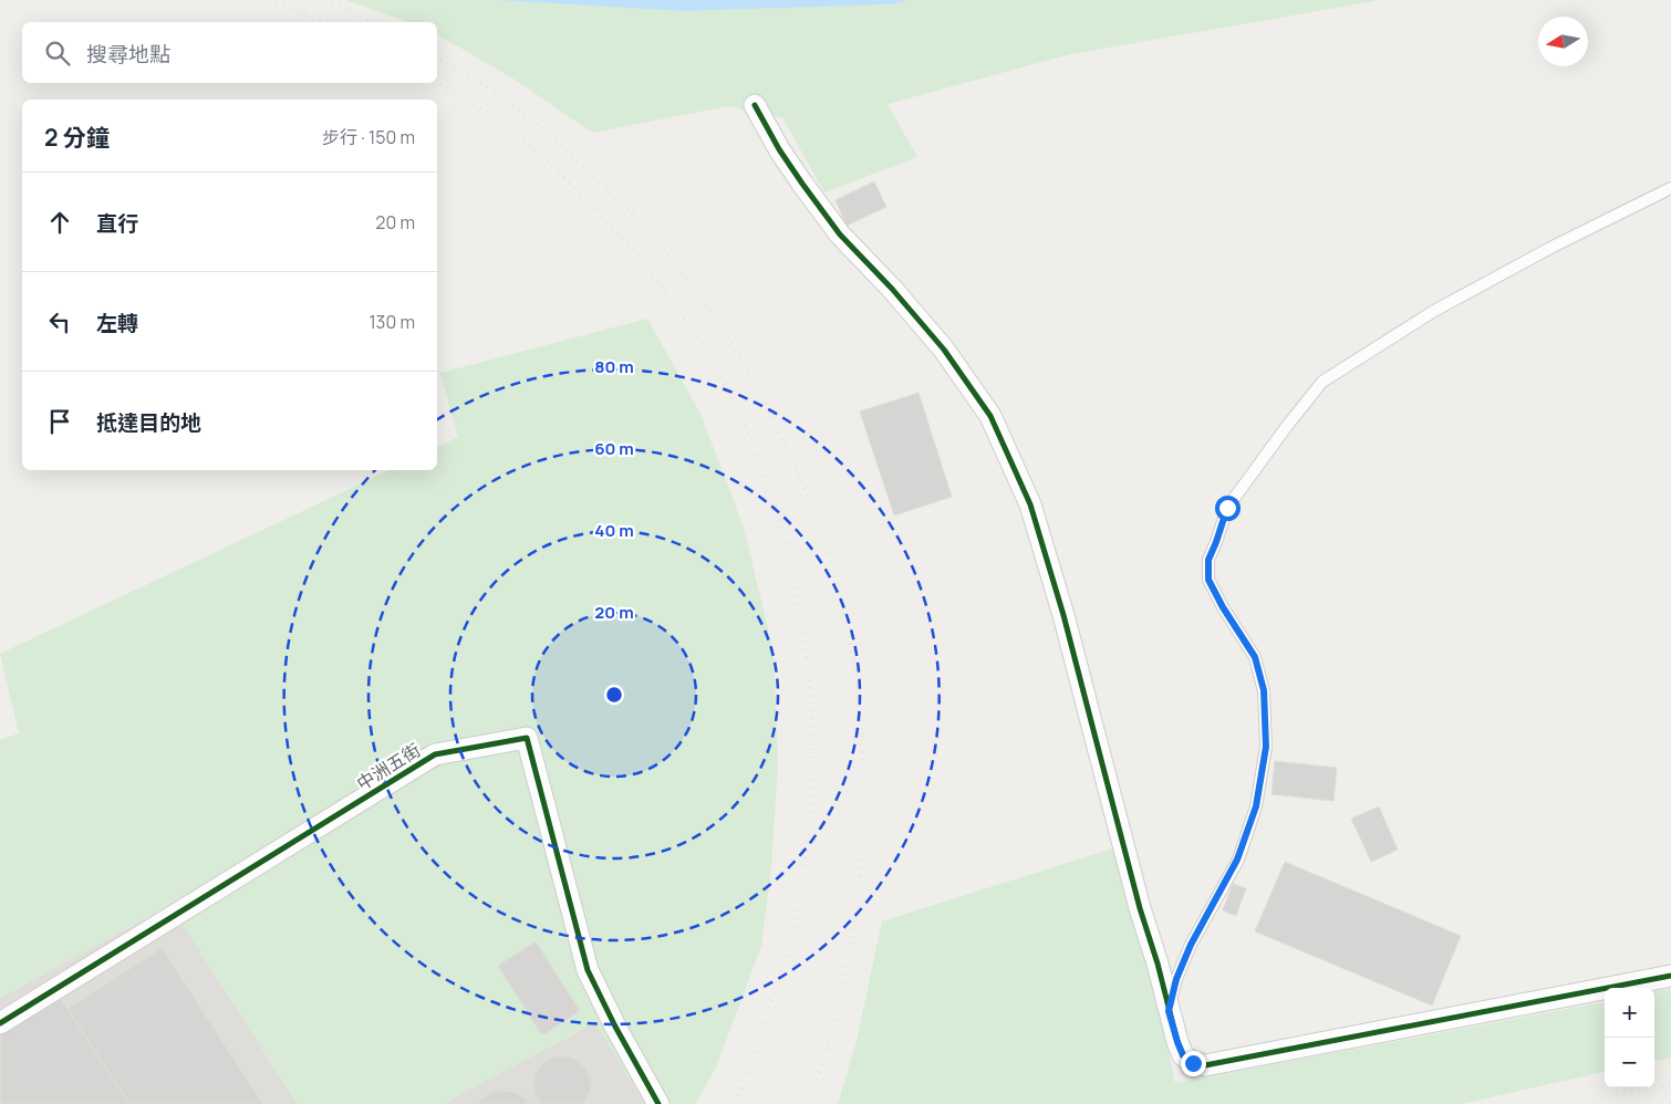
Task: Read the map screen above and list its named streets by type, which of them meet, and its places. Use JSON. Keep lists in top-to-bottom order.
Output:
{
  "streets": {
    "street": ["中洲五街"]
  },
  "north": "left",
  "page": {
    "search": "搜尋地點",
    "heading": ["2 分鐘", "步行 · 150 m"],
    "list": [
      ["直行", "20 m"],
      ["左轉", "130 m"],
      "抵達目的地"
    ],
    "map_buttons": ["+", "−"]
  },
  "rings": [
    "80 m",
    "60 m",
    "40 m",
    "20 m"
  ]
}
